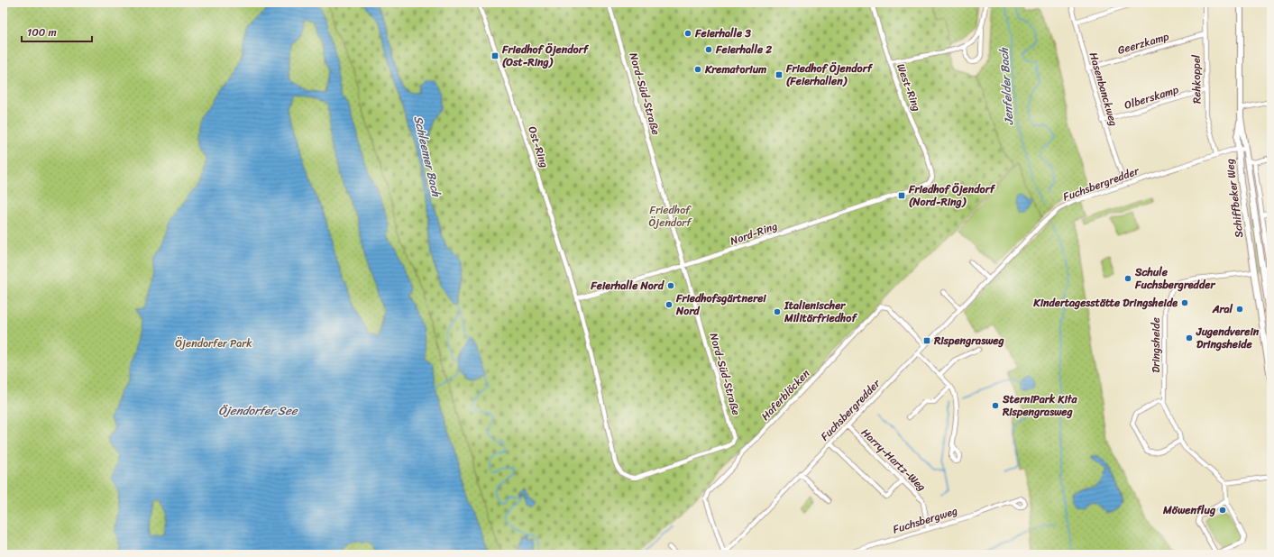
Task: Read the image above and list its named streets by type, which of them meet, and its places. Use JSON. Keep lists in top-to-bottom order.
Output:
{
  "streets": {
    "main road": ["Schiffbeker Weg"],
    "street": [
      "Geerzkamp",
      "Rehkoppel",
      "West-Ring",
      "Hasenbanckweg",
      "Nord-Süd-Straße",
      "Olberskamp",
      "Ost-Ring",
      "Fuchsbergredder",
      "Nord-Ring",
      "Dringsheide",
      "Haferblöcken",
      "Harry-Hartz-Weg",
      "Fuchsbergweg"
    ]
  },
  "crossings": [
    ["Geerzkamp", "Rehkoppel"],
    ["Geerzkamp", "Hasenbanckweg"],
    ["Rehkoppel", "Olberskamp"],
    ["Rehkoppel", "Fuchsbergredder"],
    ["West-Ring", "Nord-Ring"],
    ["Hasenbanckweg", "Olberskamp"],
    ["Nord-Süd-Straße", "Ost-Ring"],
    ["Nord-Süd-Straße", "Nord-Ring"],
    ["Ost-Ring", "Nord-Ring"],
    ["Fuchsbergredder", "Schiffbeker Weg"],
    ["Fuchsbergredder", "Haferblöcken"],
    ["Fuchsbergredder", "Harry-Hartz-Weg"],
    ["Schiffbeker Weg", "Dringsheide"],
    ["Harry-Hartz-Weg", "Fuchsbergweg"]
  ],
  "water": ["Jenfelder Bach", "Schleemer Bach", "Öjendorfer See"],
  "parks": ["Friedhof Öjendorf", "Öjendorfer Park"],
  "places": {
    "other": [
      "Feierhalle 3",
      "Feierhalle 2",
      "Krematorium",
      "Schule Fuchsbergredder",
      "Feierhalle Nord",
      "Kindertagesstätte Dringsheide",
      "Friedhofsgärtnerei Nord",
      "Aral",
      "Italienischer Militärfriedhof",
      "Jugendverein Dringsheide",
      "SterniPark Kita Rispengrasweg",
      "Möwenflug"
    ],
    "transit": [
      "Friedhof Öjendorf (Ost-Ring)",
      "Friedhof Öjendorf (Feierhallen)",
      "Friedhof Öjendorf (Nord-Ring)",
      "Rispengrasweg"
    ]
  },
  "scale_bar": "100 m"
}
